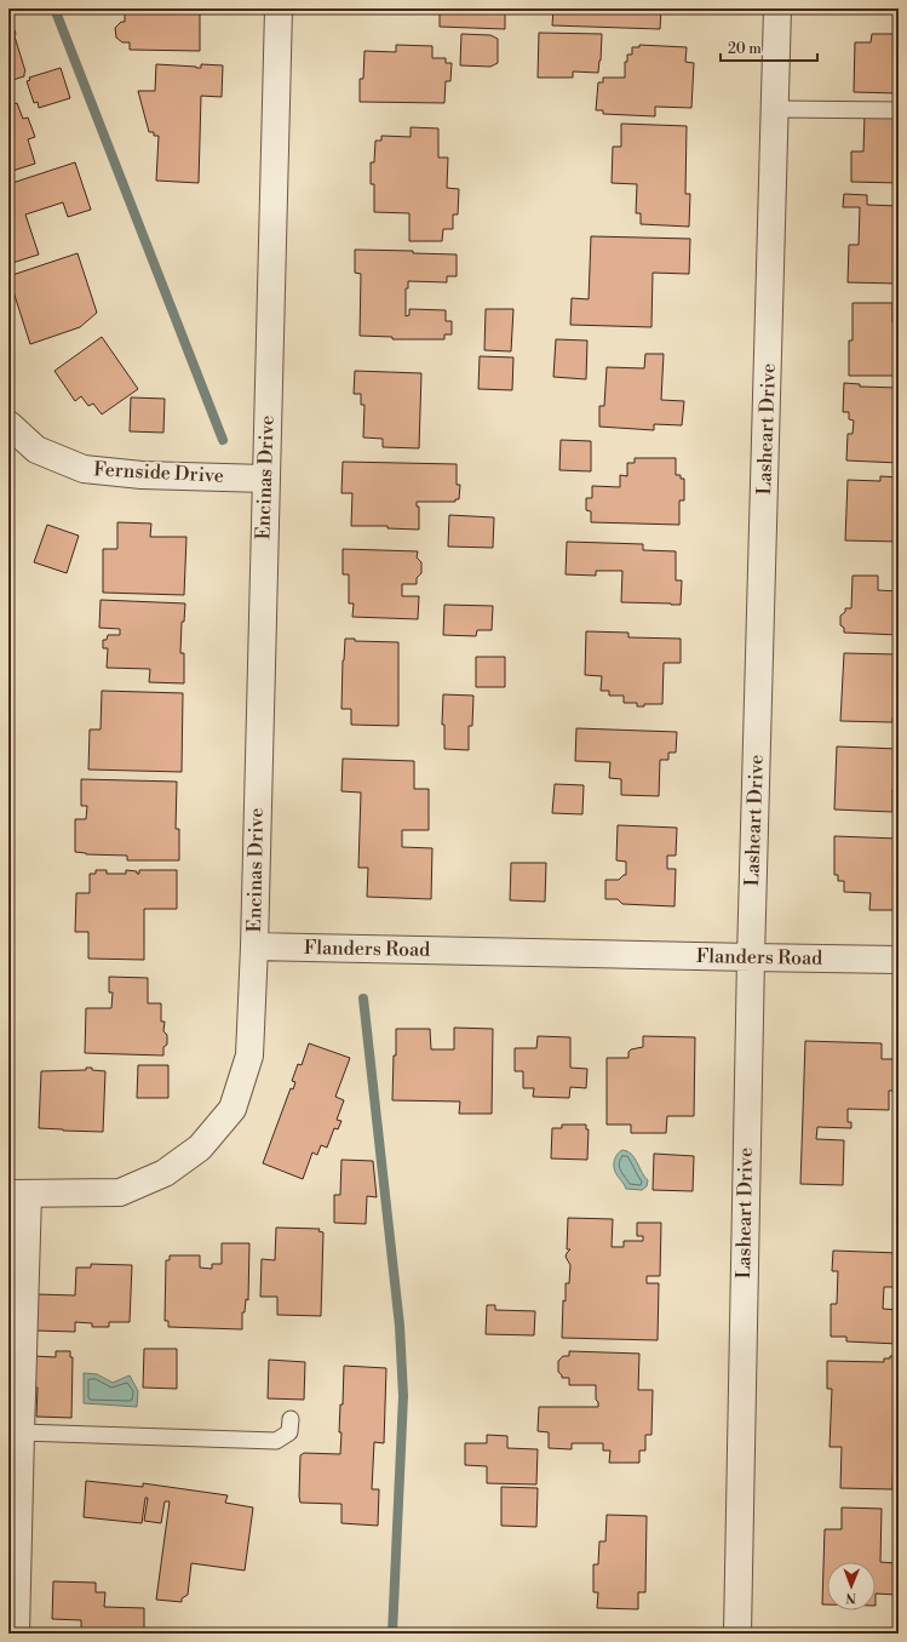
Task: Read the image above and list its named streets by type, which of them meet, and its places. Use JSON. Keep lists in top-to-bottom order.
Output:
{
  "streets": {
    "street": [
      "Lasheart Drive",
      "Fernside Drive",
      "Encinas Drive",
      "Flanders Road"
    ]
  },
  "crossings": [
    ["Lasheart Drive", "Flanders Road"],
    ["Fernside Drive", "Encinas Drive"],
    ["Encinas Drive", "Flanders Road"]
  ],
  "scale_bar": "20 m",
  "north": "bottom"
}
